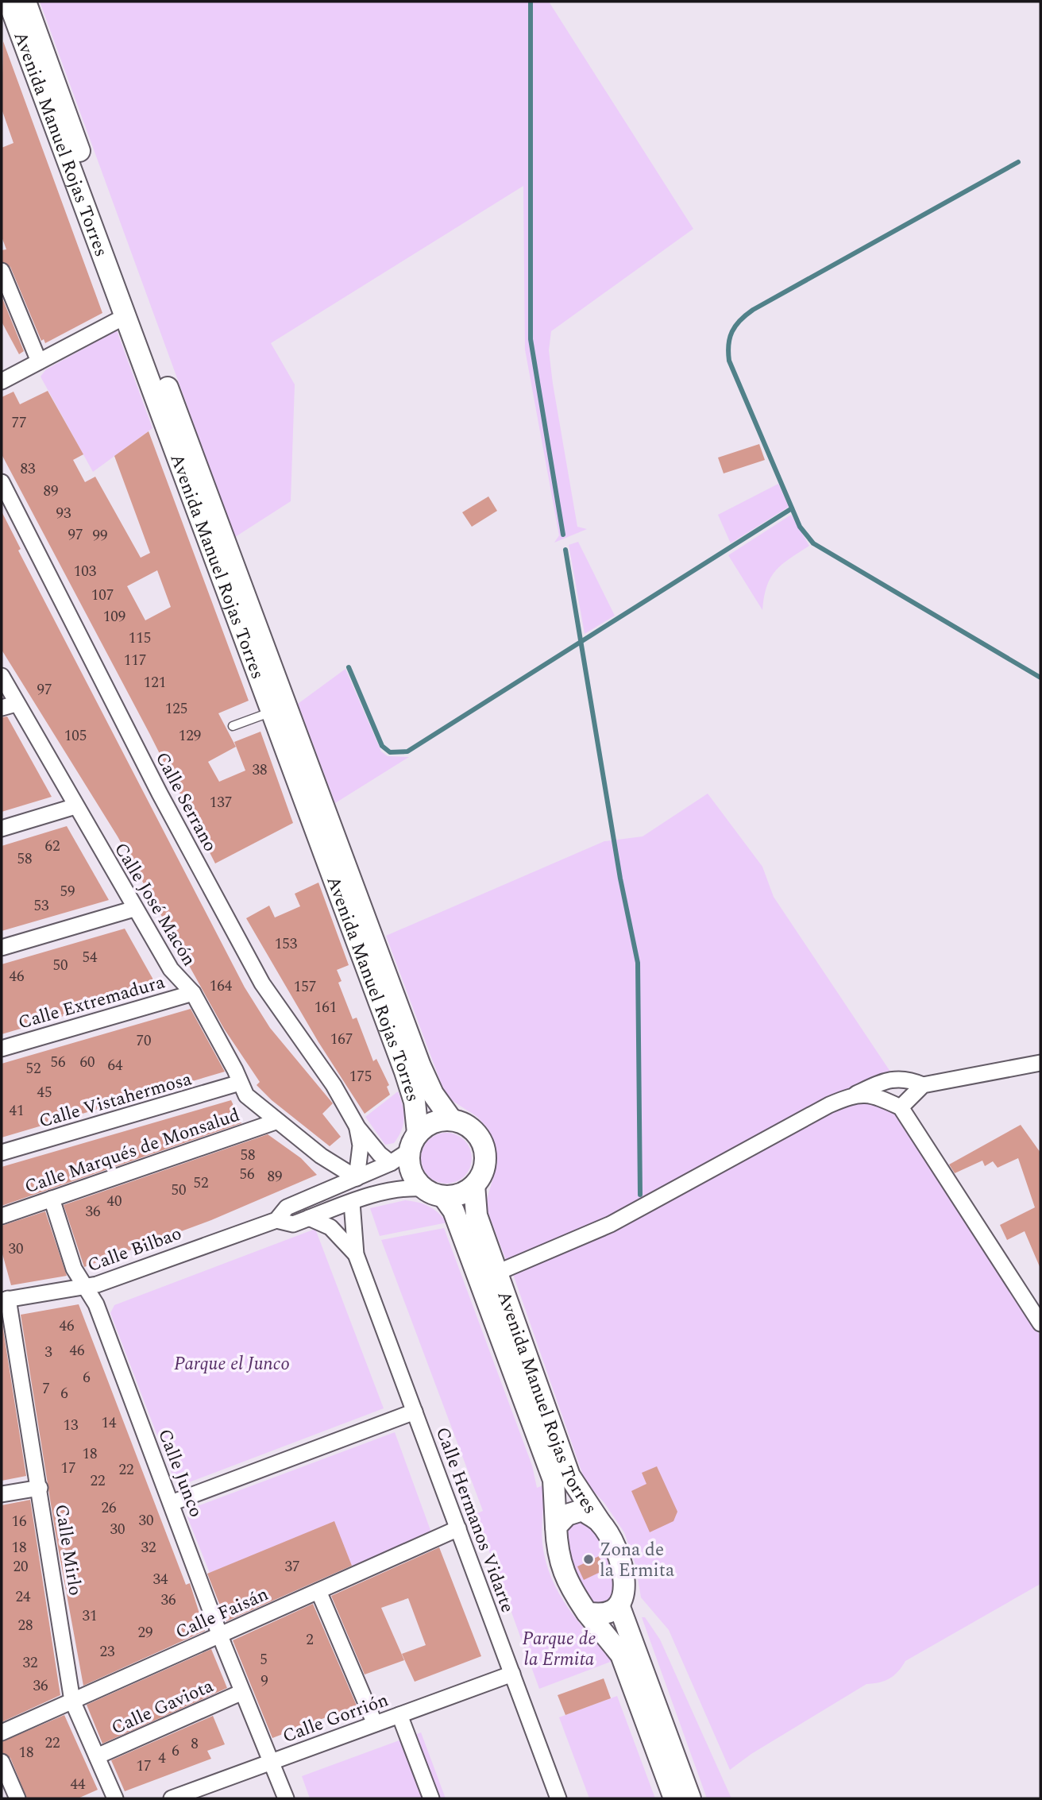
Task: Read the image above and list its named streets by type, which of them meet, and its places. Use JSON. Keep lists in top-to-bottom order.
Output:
{
  "streets": {
    "main road": ["Avenida Manuel Rojas Torres"],
    "street": [
      "Calle Serrano",
      "Calle José Macón",
      "Calle Extremadura",
      "Calle Vistahermosa",
      "Calle Marqués de Monsalud",
      "Calle Bilbao",
      "Calle Junco",
      "Calle Hermanos Vidarte",
      "Calle Mirlo",
      "Calle Faisán",
      "Calle Gaviota",
      "Calle Gorrión"
    ]
  },
  "crossings": [
    ["Avenida Manuel Rojas Torres", "Calle Bilbao"],
    ["Calle Serrano", "Calle José Macón"],
    ["Calle Serrano", "Calle Bilbao"],
    ["Calle José Macón", "Calle Extremadura"],
    ["Calle José Macón", "Calle Vistahermosa"],
    ["Calle José Macón", "Calle Marqués de Monsalud"],
    ["Calle José Macón", "Calle Bilbao"],
    ["Calle Marqués de Monsalud", "Calle Junco"],
    ["Calle Bilbao", "Calle Junco"],
    ["Calle Bilbao", "Calle Hermanos Vidarte"],
    ["Calle Bilbao", "Calle Mirlo"],
    ["Calle Junco", "Calle Faisán"],
    ["Calle Junco", "Calle Gaviota"],
    ["Calle Junco", "Calle Gorrión"],
    ["Calle Hermanos Vidarte", "Calle Faisán"],
    ["Calle Hermanos Vidarte", "Calle Gorrión"],
    ["Calle Mirlo", "Calle Faisán"],
    ["Calle Mirlo", "Calle Gaviota"]
  ],
  "parks": ["Parque el Junco", "Parque de la Ermita"],
  "places": ["Zona de la Ermita"],
  "house_numbers": [
    "77",
    "83",
    "89",
    "93",
    "97",
    "99",
    "103",
    "107",
    "109",
    "115",
    "117",
    "121",
    "97",
    "125",
    "105",
    "129",
    "38",
    "137",
    "62",
    "58",
    "59",
    "53",
    "153",
    "54",
    "50",
    "46",
    "164",
    "157",
    "161",
    "167",
    "70",
    "56",
    "60",
    "64",
    "52",
    "175",
    "45",
    "41",
    "58",
    "56",
    "89",
    "52",
    "50",
    "40",
    "36",
    "30",
    "46",
    "46",
    "3",
    "6",
    "7",
    "6",
    "14",
    "13",
    "18",
    "17",
    "22",
    "22",
    "26",
    "30",
    "16",
    "30",
    "18",
    "32",
    "20",
    "37",
    "34",
    "24",
    "36",
    "31",
    "28",
    "29",
    "2",
    "23",
    "5",
    "32",
    "9",
    "36",
    "22",
    "8",
    "6",
    "18",
    "4",
    "17",
    "44"
  ]
}
